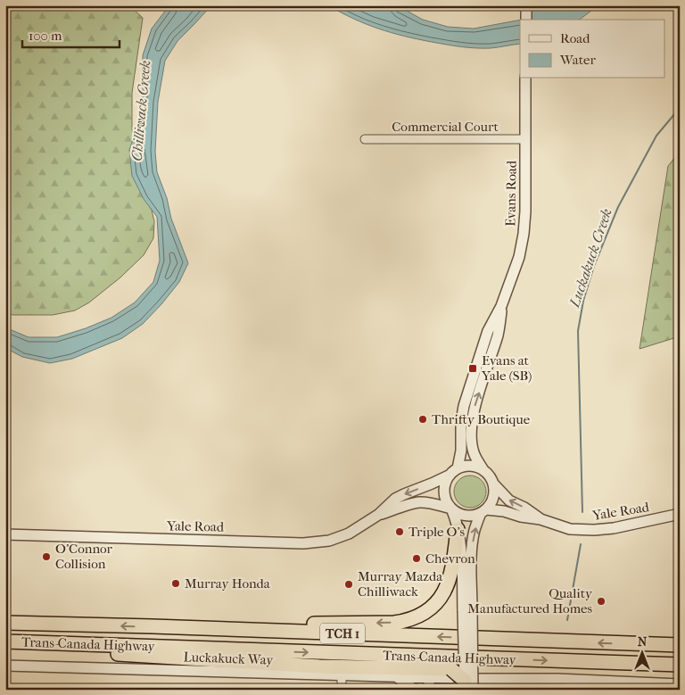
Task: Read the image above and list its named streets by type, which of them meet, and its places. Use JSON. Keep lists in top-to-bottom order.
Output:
{
  "streets": {
    "highway": ["TCH 1", "Trans-Canada Highway"],
    "street": [
      "Commercial Court",
      "Evans Road",
      "Yale Road",
      "Luckakuck Way"
    ]
  },
  "crossings": [
    ["Commercial Court", "Evans Road"],
    ["Evans Road", "Yale Road"]
  ],
  "water": ["Chilliwack Creek", "Luckakuck Creek"],
  "places": {
    "transit": ["Evans at Yale (SB)"],
    "other": [
      "Thrifty Boutique",
      "Triple O's",
      "O'Connor Collision",
      "Chevron",
      "Murray Honda",
      "Murray Mazda Chilliwack",
      "Quality Manufactured Homes"
    ]
  },
  "legend": ["Road", "Water"],
  "scale_bar": "100 m",
  "north": "top"
}
